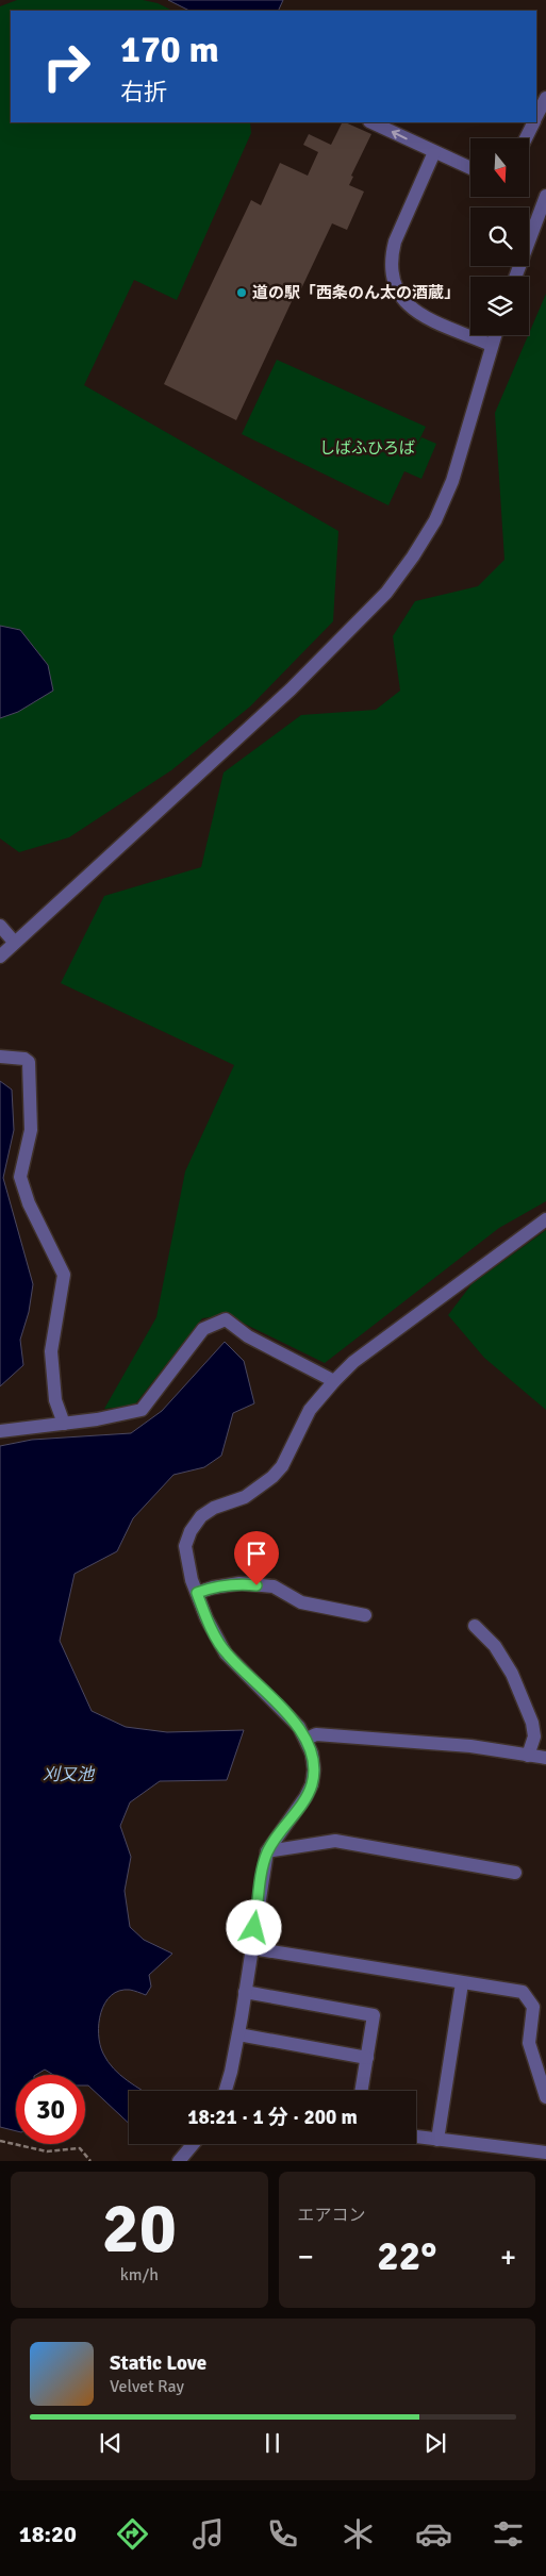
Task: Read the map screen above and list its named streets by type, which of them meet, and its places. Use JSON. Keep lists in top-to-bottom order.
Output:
{
  "water": ["刈又池"],
  "parks": ["しばふひろば"],
  "places": ["道の駅「西条のん太の酒蔵」"],
  "north": "bottom",
  "page": {
    "turn": ["170 m", "右折"],
    "limit": "30",
    "trip": "18:21 · 1 分 · 200 m",
    "tile": [
      ["20", "km/h"],
      "エアコン"
    ],
    "heat": ["−", "22°", "+"],
    "song": ["Static Love", "Velvet Ray"],
    "tabs": "18:20"
  }
}
